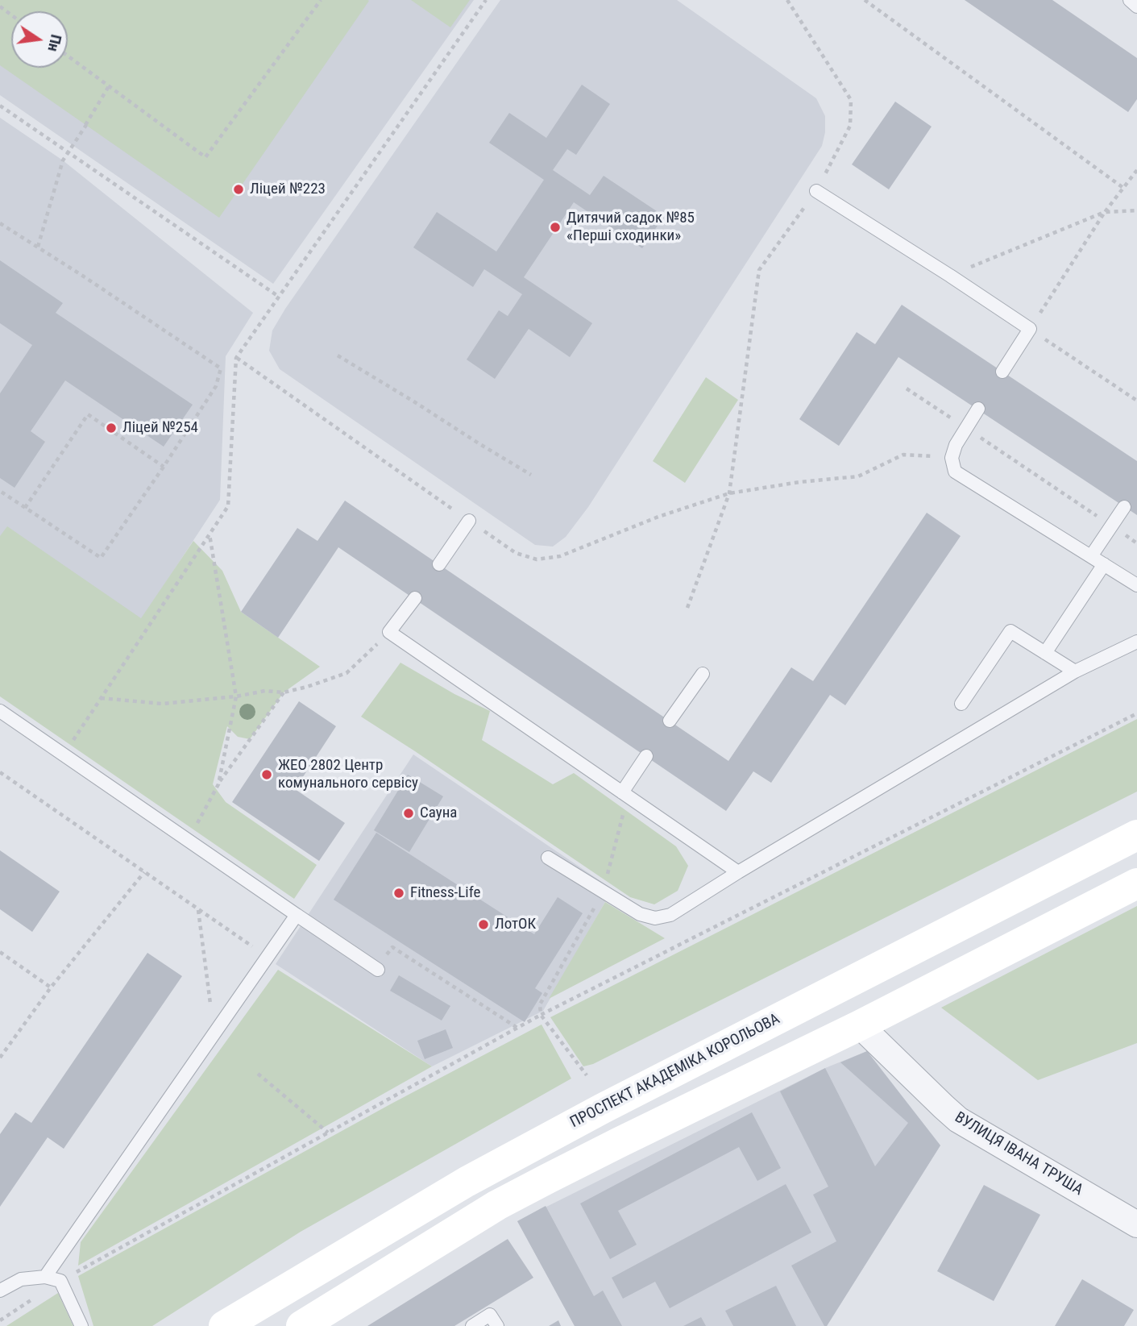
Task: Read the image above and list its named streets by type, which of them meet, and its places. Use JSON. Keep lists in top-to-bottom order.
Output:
{
  "streets": {
    "main road": ["ПРОСПЕКТ АКАДЕМІКА КОРОЛЬОВА"],
    "street": ["ВУЛИЦЯ ІВАНА ТРУША"]
  },
  "places": [
    "Ліцей №223",
    "Дитячий садок №85 «Перші сходинки»",
    "Ліцей №254",
    "ЖЕО 2802 Центр комунального сервісу",
    "Сауна",
    "Fitness-Life",
    "ЛотОК"
  ],
  "north": "right"
}
